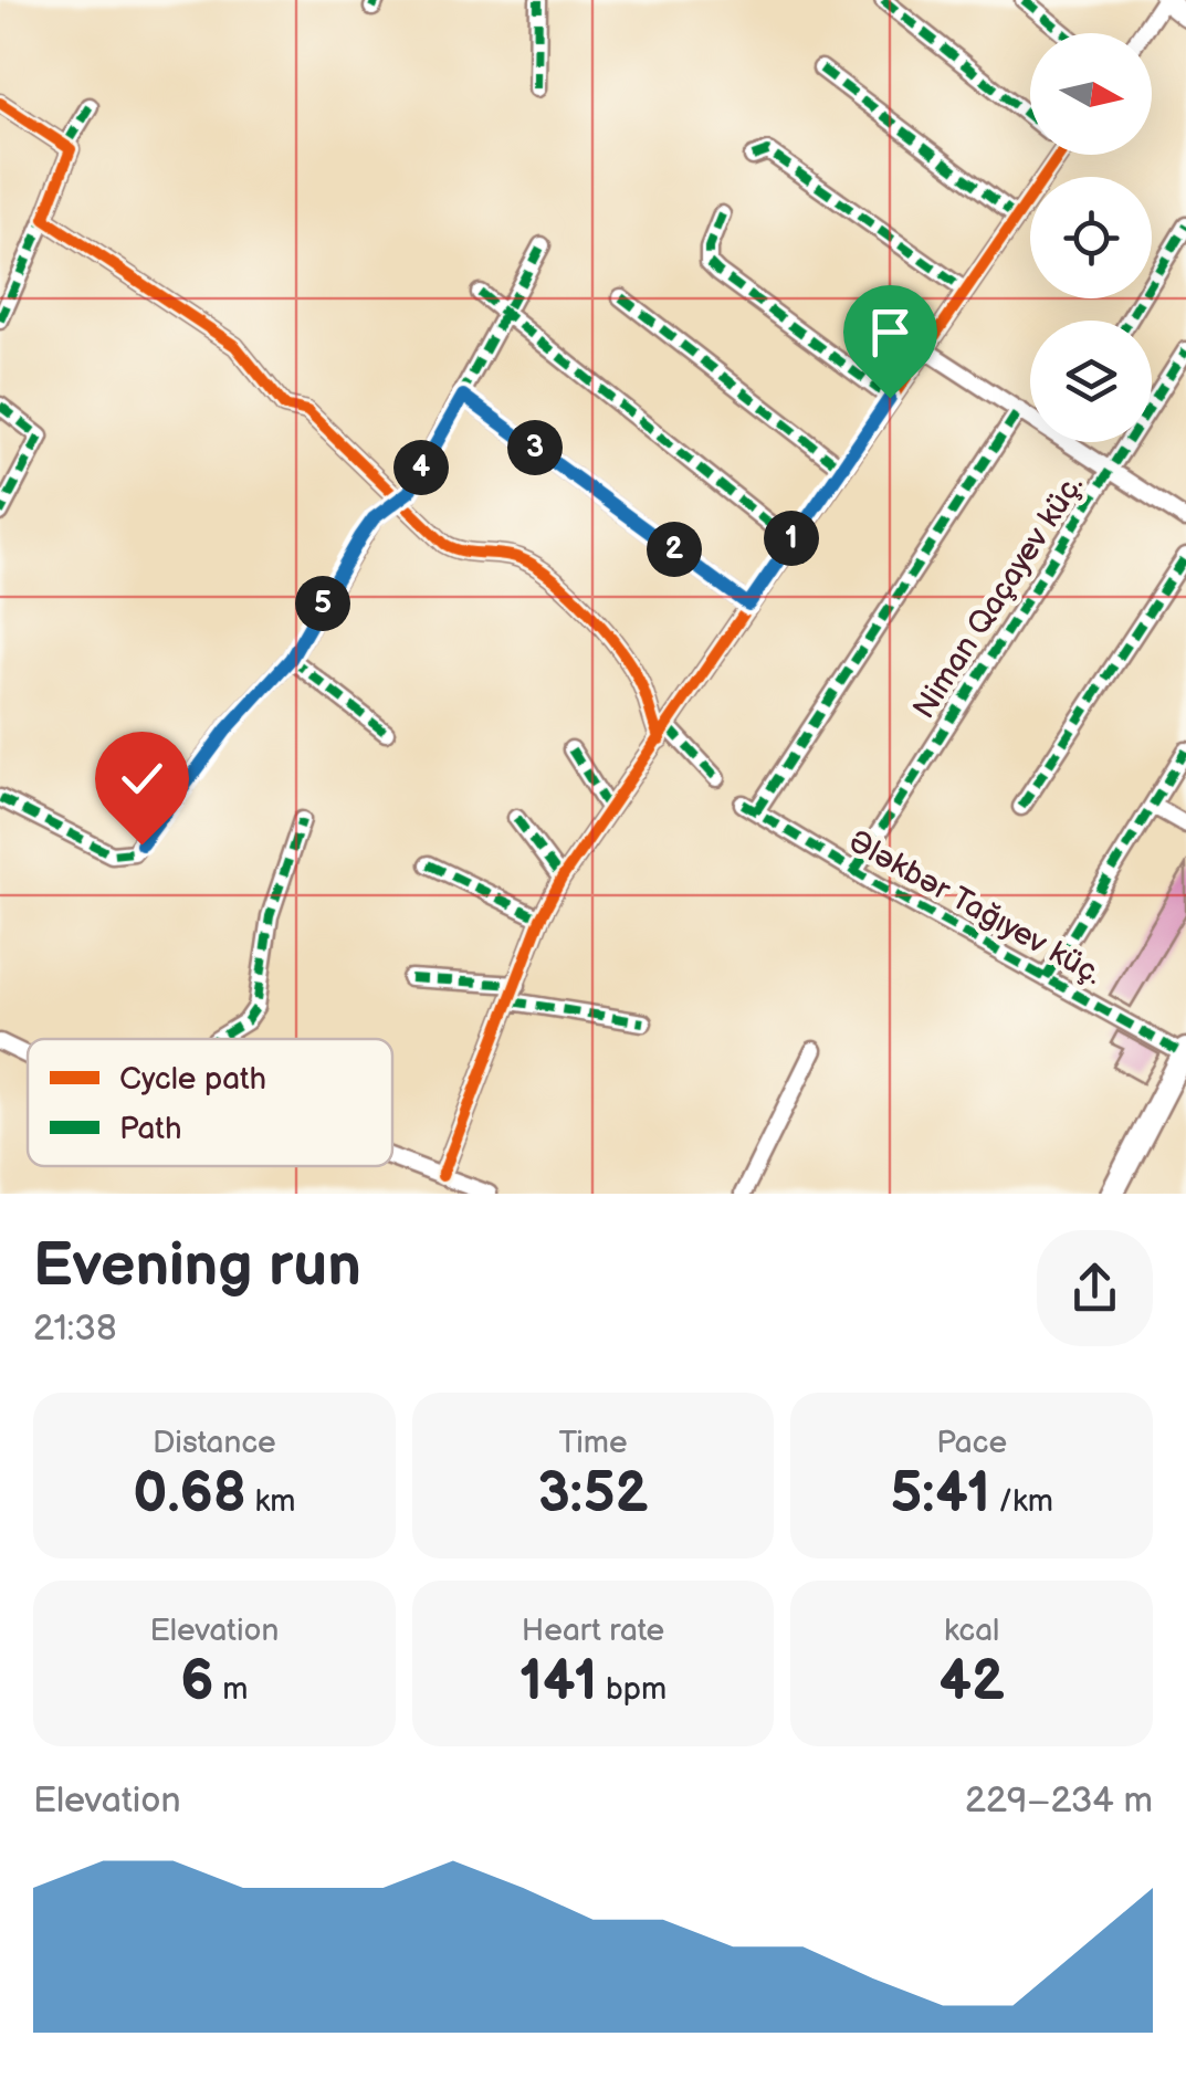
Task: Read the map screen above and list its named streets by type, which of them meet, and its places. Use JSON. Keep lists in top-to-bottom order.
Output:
{
  "streets": {
    "street": ["Niman Qaçayev küç.", "Ələkbər Tağıyev küç."]
  },
  "crossings": [
    ["Niman Qaçayev küç.", "Ələkbər Tağıyev küç."]
  ],
  "legend": ["Cycle path", "Path"],
  "north": "right",
  "page": {
    "pins": [
      "3",
      "4",
      "1",
      "2",
      "5"
    ],
    "heading": ["Evening run", "21:38"],
    "stats": [
      ["Distance", "0.68 km"],
      ["Time", "3:52"],
      ["Pace", "5:41 /km"],
      ["Elevation", "6 m"],
      ["Heart rate", "141 bpm"],
      ["kcal", "42"]
    ],
    "chart": ["Elevation", "229–234 m"]
  }
}
